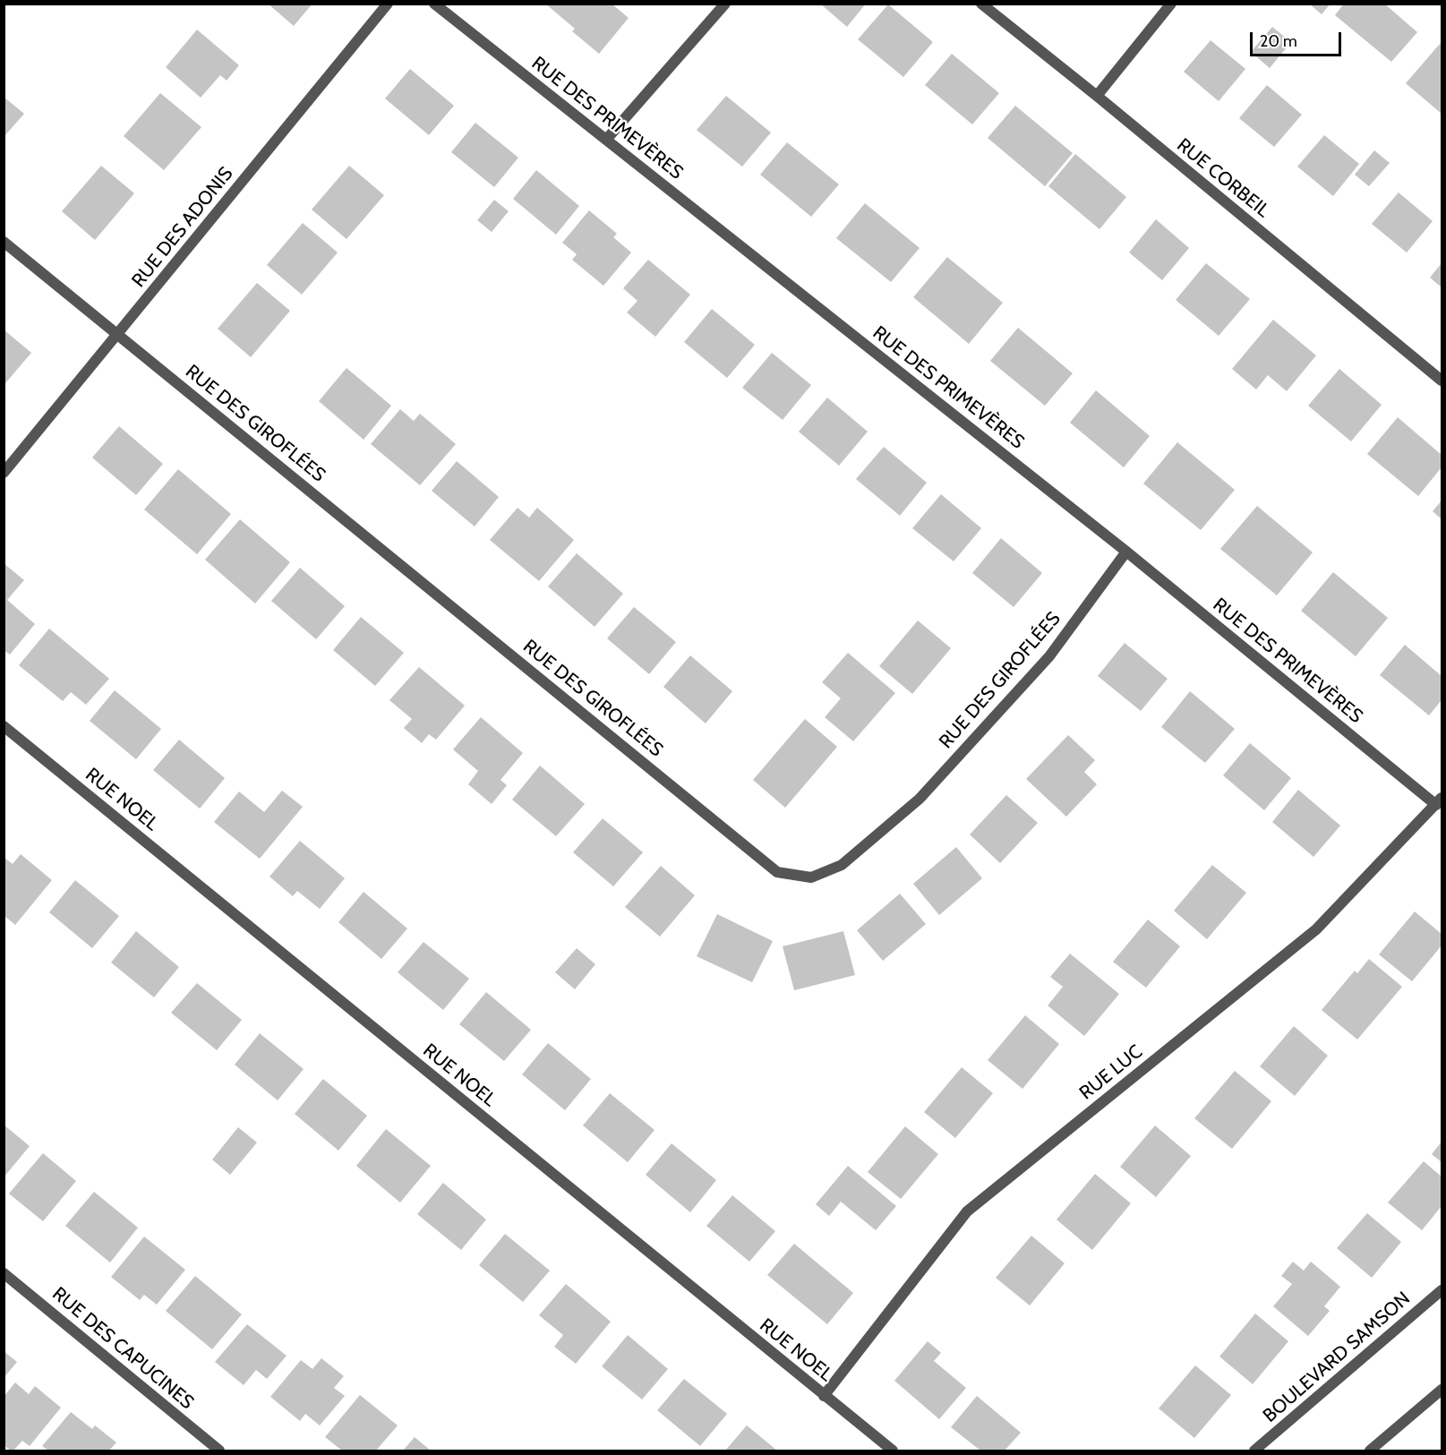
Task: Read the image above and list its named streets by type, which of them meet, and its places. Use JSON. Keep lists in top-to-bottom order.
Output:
{
  "streets": {
    "street": [
      "RUE DES PRIMEVÈRES",
      "RUE CORBEIL",
      "RUE DES ADONIS",
      "RUE DES GIROFLÉES",
      "RUE NOEL",
      "RUE LUC",
      "RUE DES CAPUCINES",
      "BOULEVARD SAMSON"
    ]
  },
  "crossings": [
    ["RUE DES PRIMEVÈRES", "RUE DES GIROFLÉES"],
    ["RUE DES PRIMEVÈRES", "RUE LUC"],
    ["RUE DES ADONIS", "RUE DES GIROFLÉES"],
    ["RUE NOEL", "RUE LUC"]
  ],
  "scale_bar": "20 m"
}
